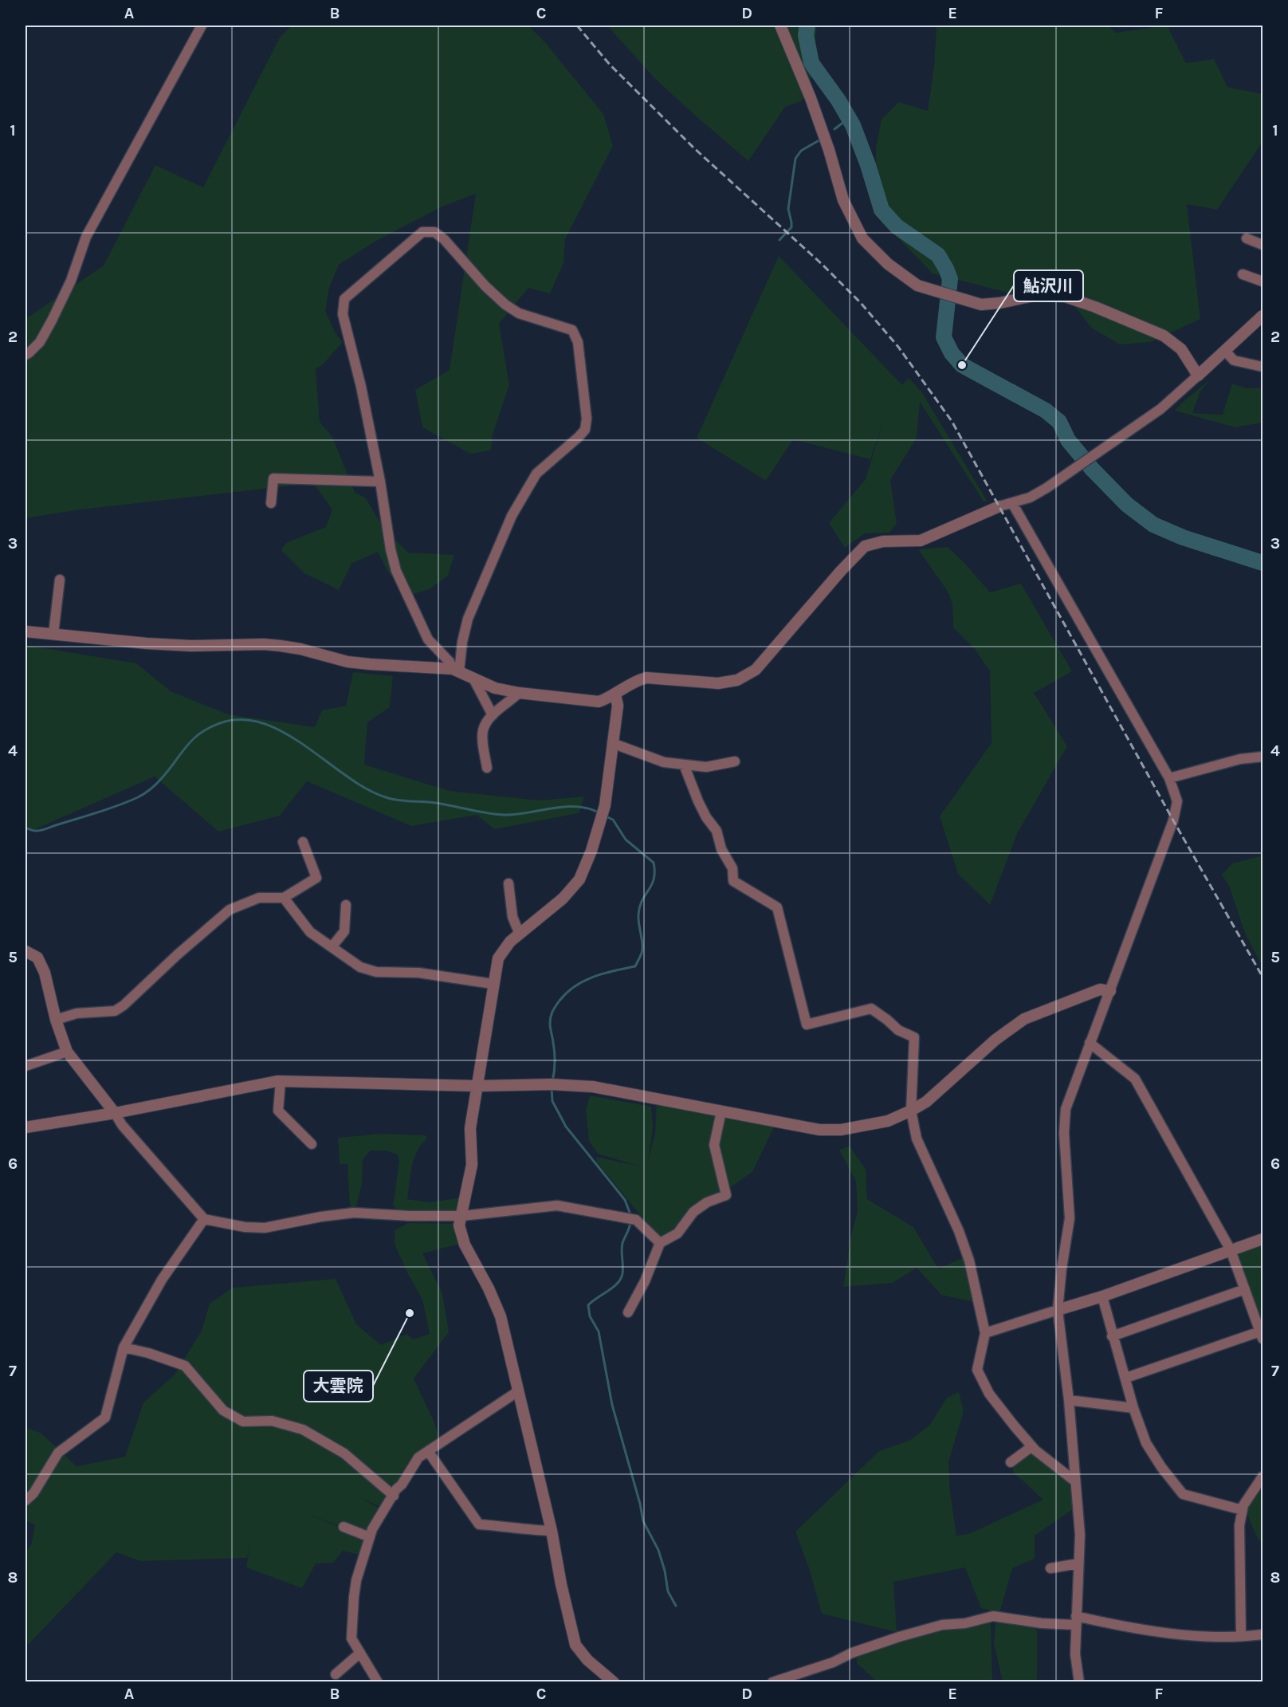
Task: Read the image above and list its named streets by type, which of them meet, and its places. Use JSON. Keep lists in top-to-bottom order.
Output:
{
  "places": ["鮎沢川", "大雲院"],
  "grid": {
    "columns": [
      "A",
      "B",
      "C",
      "D",
      "E",
      "F"
    ],
    "rows": [
      "1",
      "2",
      "3",
      "4",
      "5",
      "6",
      "7",
      "8"
    ]
  }
}
